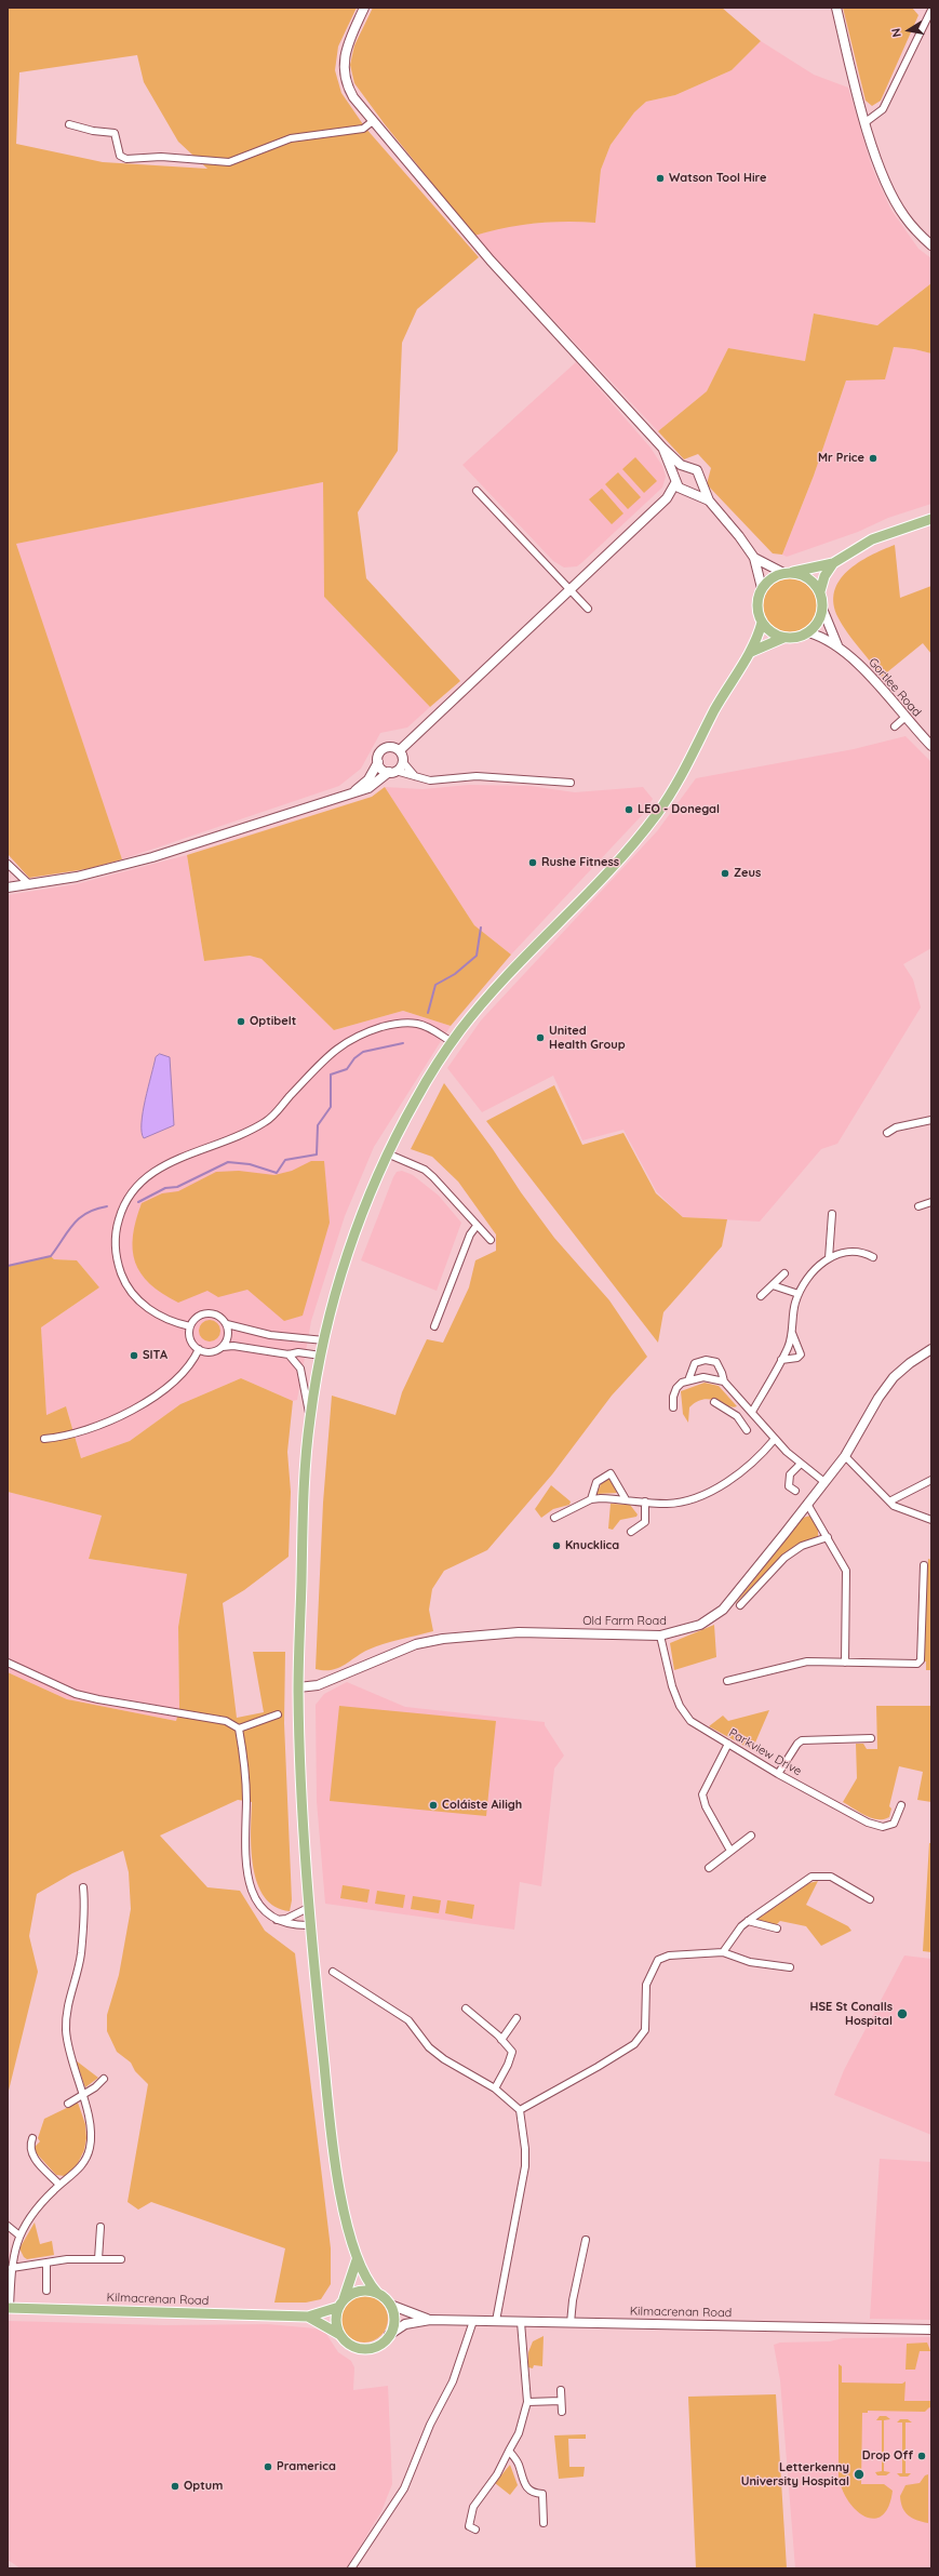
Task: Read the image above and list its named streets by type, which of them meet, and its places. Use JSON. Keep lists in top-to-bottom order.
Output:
{
  "streets": {
    "main road": ["Kilmacrenan Road"],
    "street": ["Gortlee Road", "Old Farm Road", "Parkview Drive"]
  },
  "crossings": [
    ["Old Farm Road", "Parkview Drive"]
  ],
  "places": [
    "Watson Tool Hire",
    "Mr Price",
    "LEO - Donegal",
    "Rushe Fitness",
    "Zeus",
    "Optibelt",
    "United Health Group",
    "SITA",
    "Knucklica",
    "Coláiste Ailigh",
    "HSE St Conalls Hospital",
    "Drop Off",
    "Pramerica",
    "Letterkenny University Hospital",
    "Optum"
  ],
  "north": "left"
}
